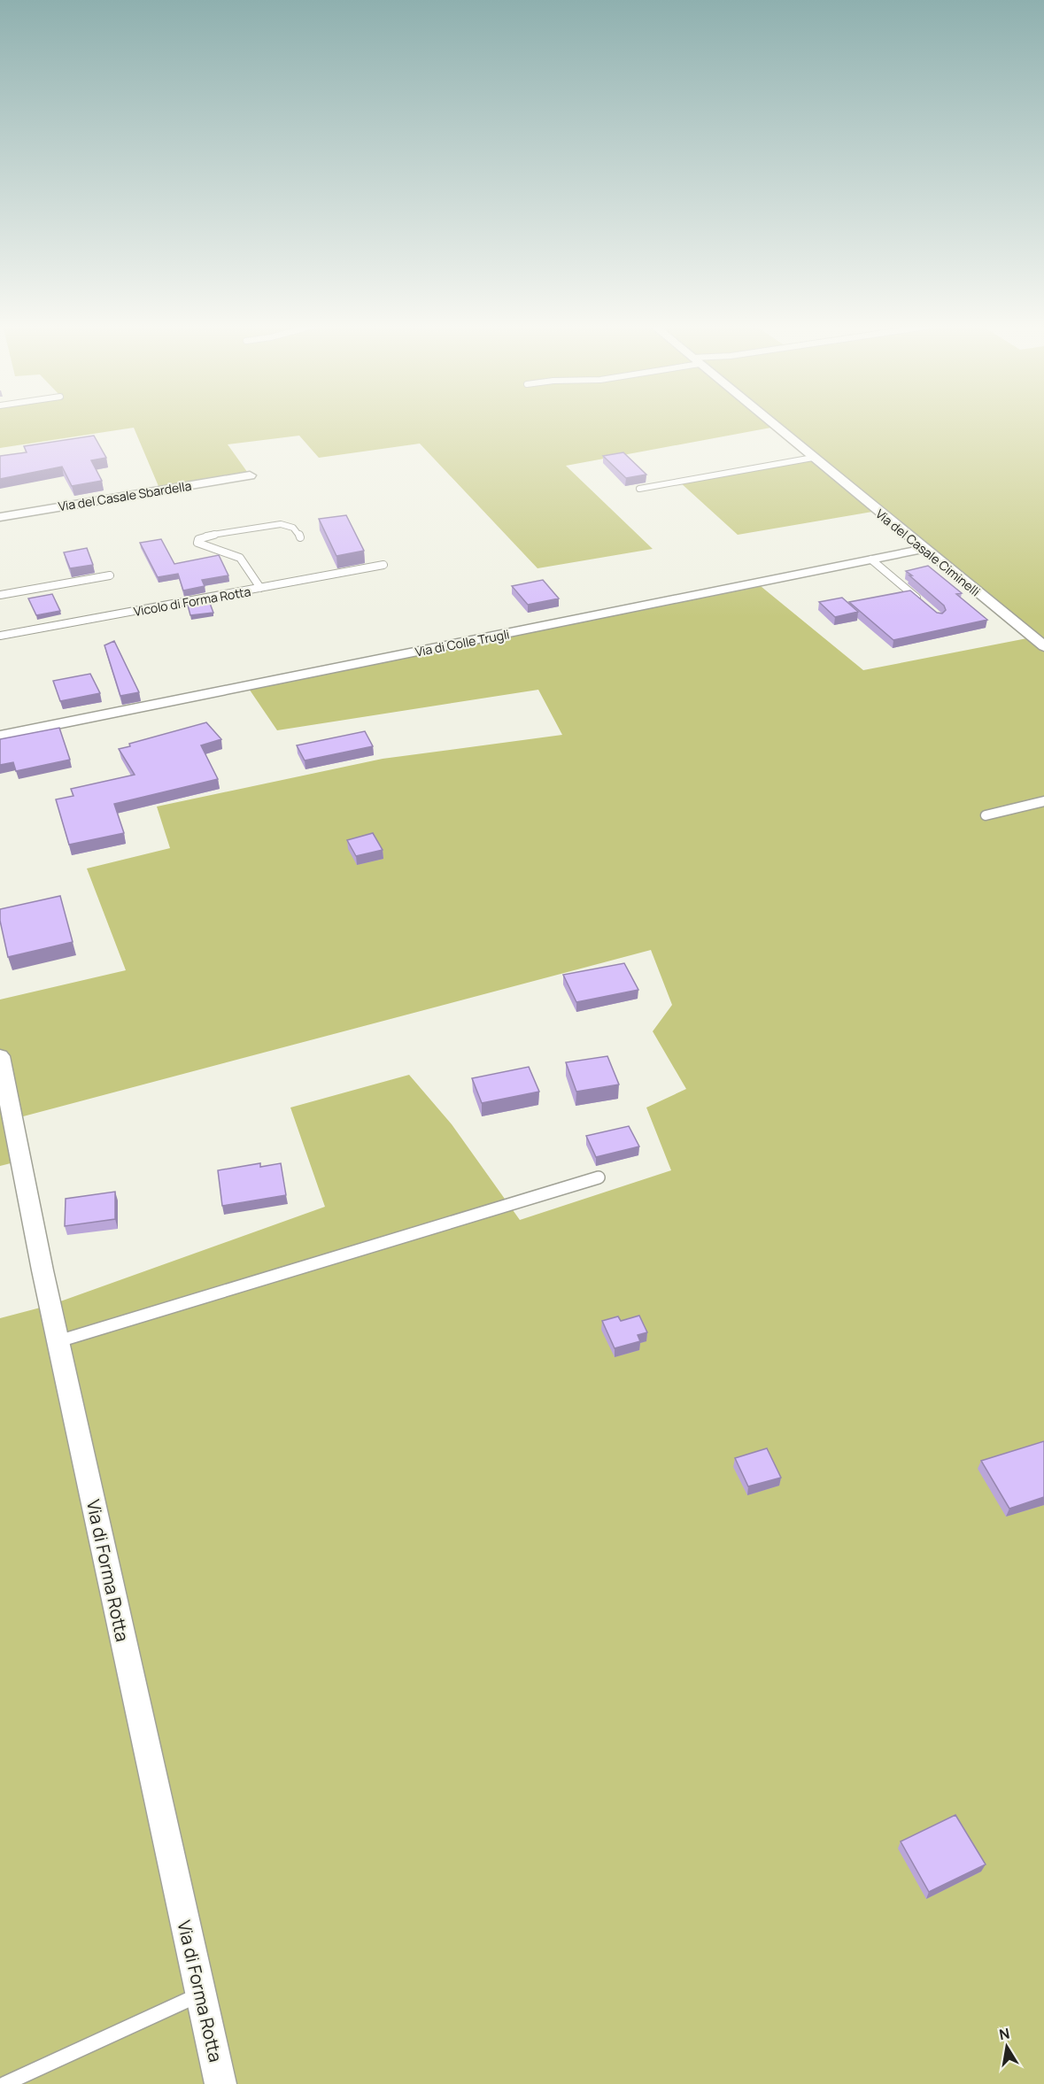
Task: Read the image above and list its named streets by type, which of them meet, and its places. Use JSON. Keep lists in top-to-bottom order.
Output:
{
  "streets": {
    "street": [
      "Via del Casale Sbardella",
      "Via del Casale Ciminelli",
      "Via di Colle Trugli",
      "Via di Forma Rotta"
    ],
    "lane": ["Vicolo di Forma Rotta"]
  },
  "crossings": [
    ["Via del Casale Ciminelli", "Via di Colle Trugli"]
  ],
  "north": "top"
}
